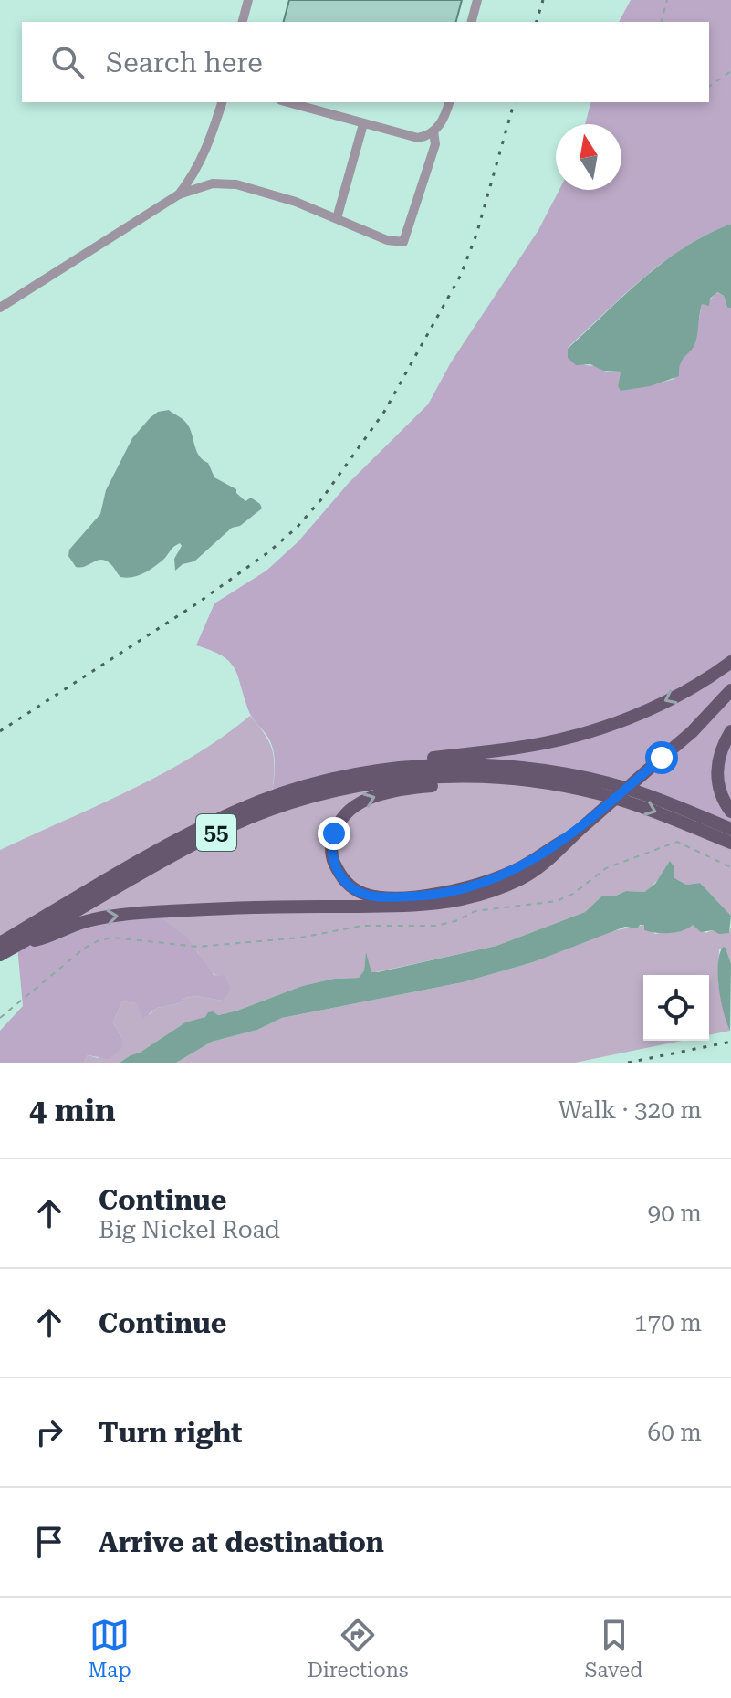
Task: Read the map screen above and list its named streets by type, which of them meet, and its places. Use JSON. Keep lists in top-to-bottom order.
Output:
{
  "streets": {
    "main road": ["55"]
  },
  "north": "top",
  "page": {
    "search": "Search here",
    "heading": ["4 min", "Walk · 320 m"],
    "list": [
      ["Continue", "Big Nickel Road", "90 m"],
      ["Continue", "170 m"],
      ["Turn right", "60 m"],
      "Arrive at destination"
    ],
    "nav": ["Map", "Directions", "Saved"]
  }
}
